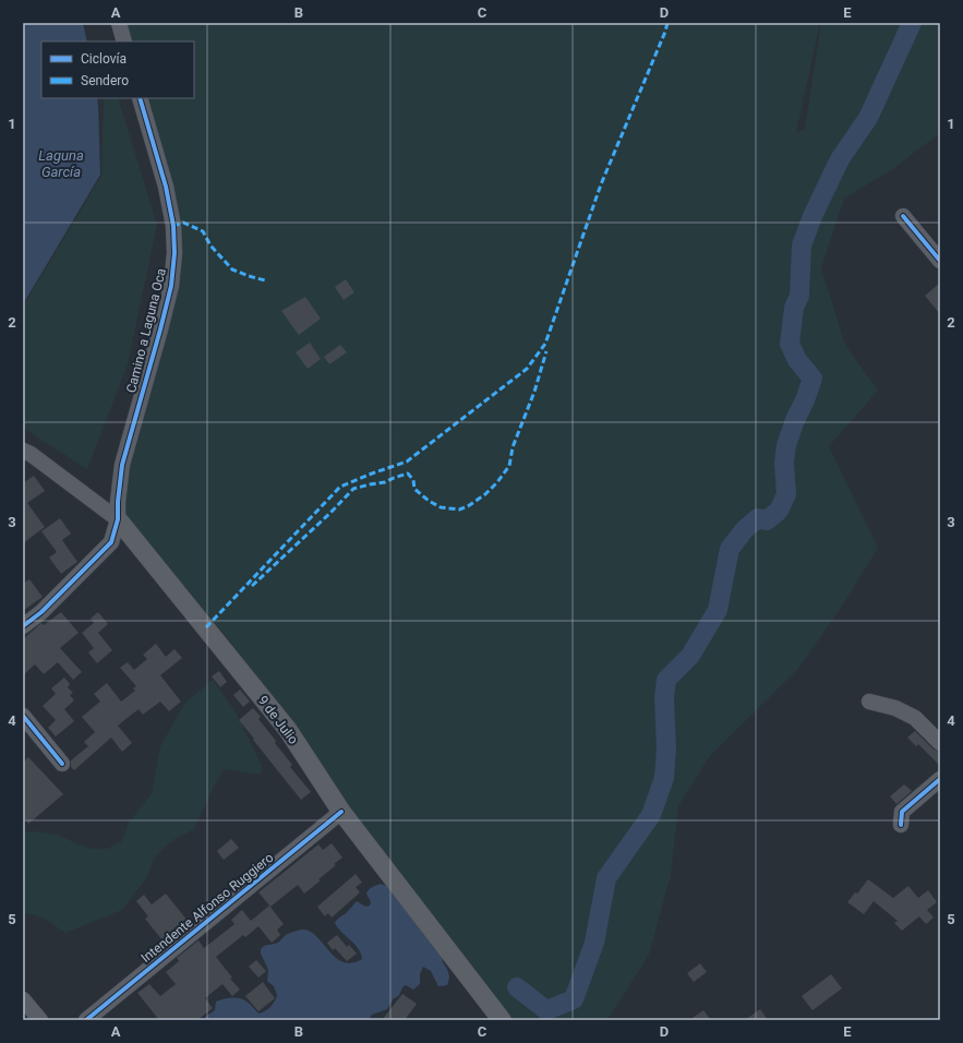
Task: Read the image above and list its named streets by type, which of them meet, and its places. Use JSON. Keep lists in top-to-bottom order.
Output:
{
  "streets": {
    "main road": ["9 de Julio"],
    "street": ["Camino a Laguna Oca", "Intendente Alfonso Ruggiero"]
  },
  "crossings": [
    ["Camino a Laguna Oca", "9 de Julio"],
    ["9 de Julio", "Intendente Alfonso Ruggiero"]
  ],
  "water": ["Laguna García"],
  "legend": ["Ciclovía", "Sendero"],
  "grid": {
    "columns": [
      "A",
      "B",
      "C",
      "D",
      "E"
    ],
    "rows": [
      "1",
      "2",
      "3",
      "4",
      "5"
    ]
  }
}
